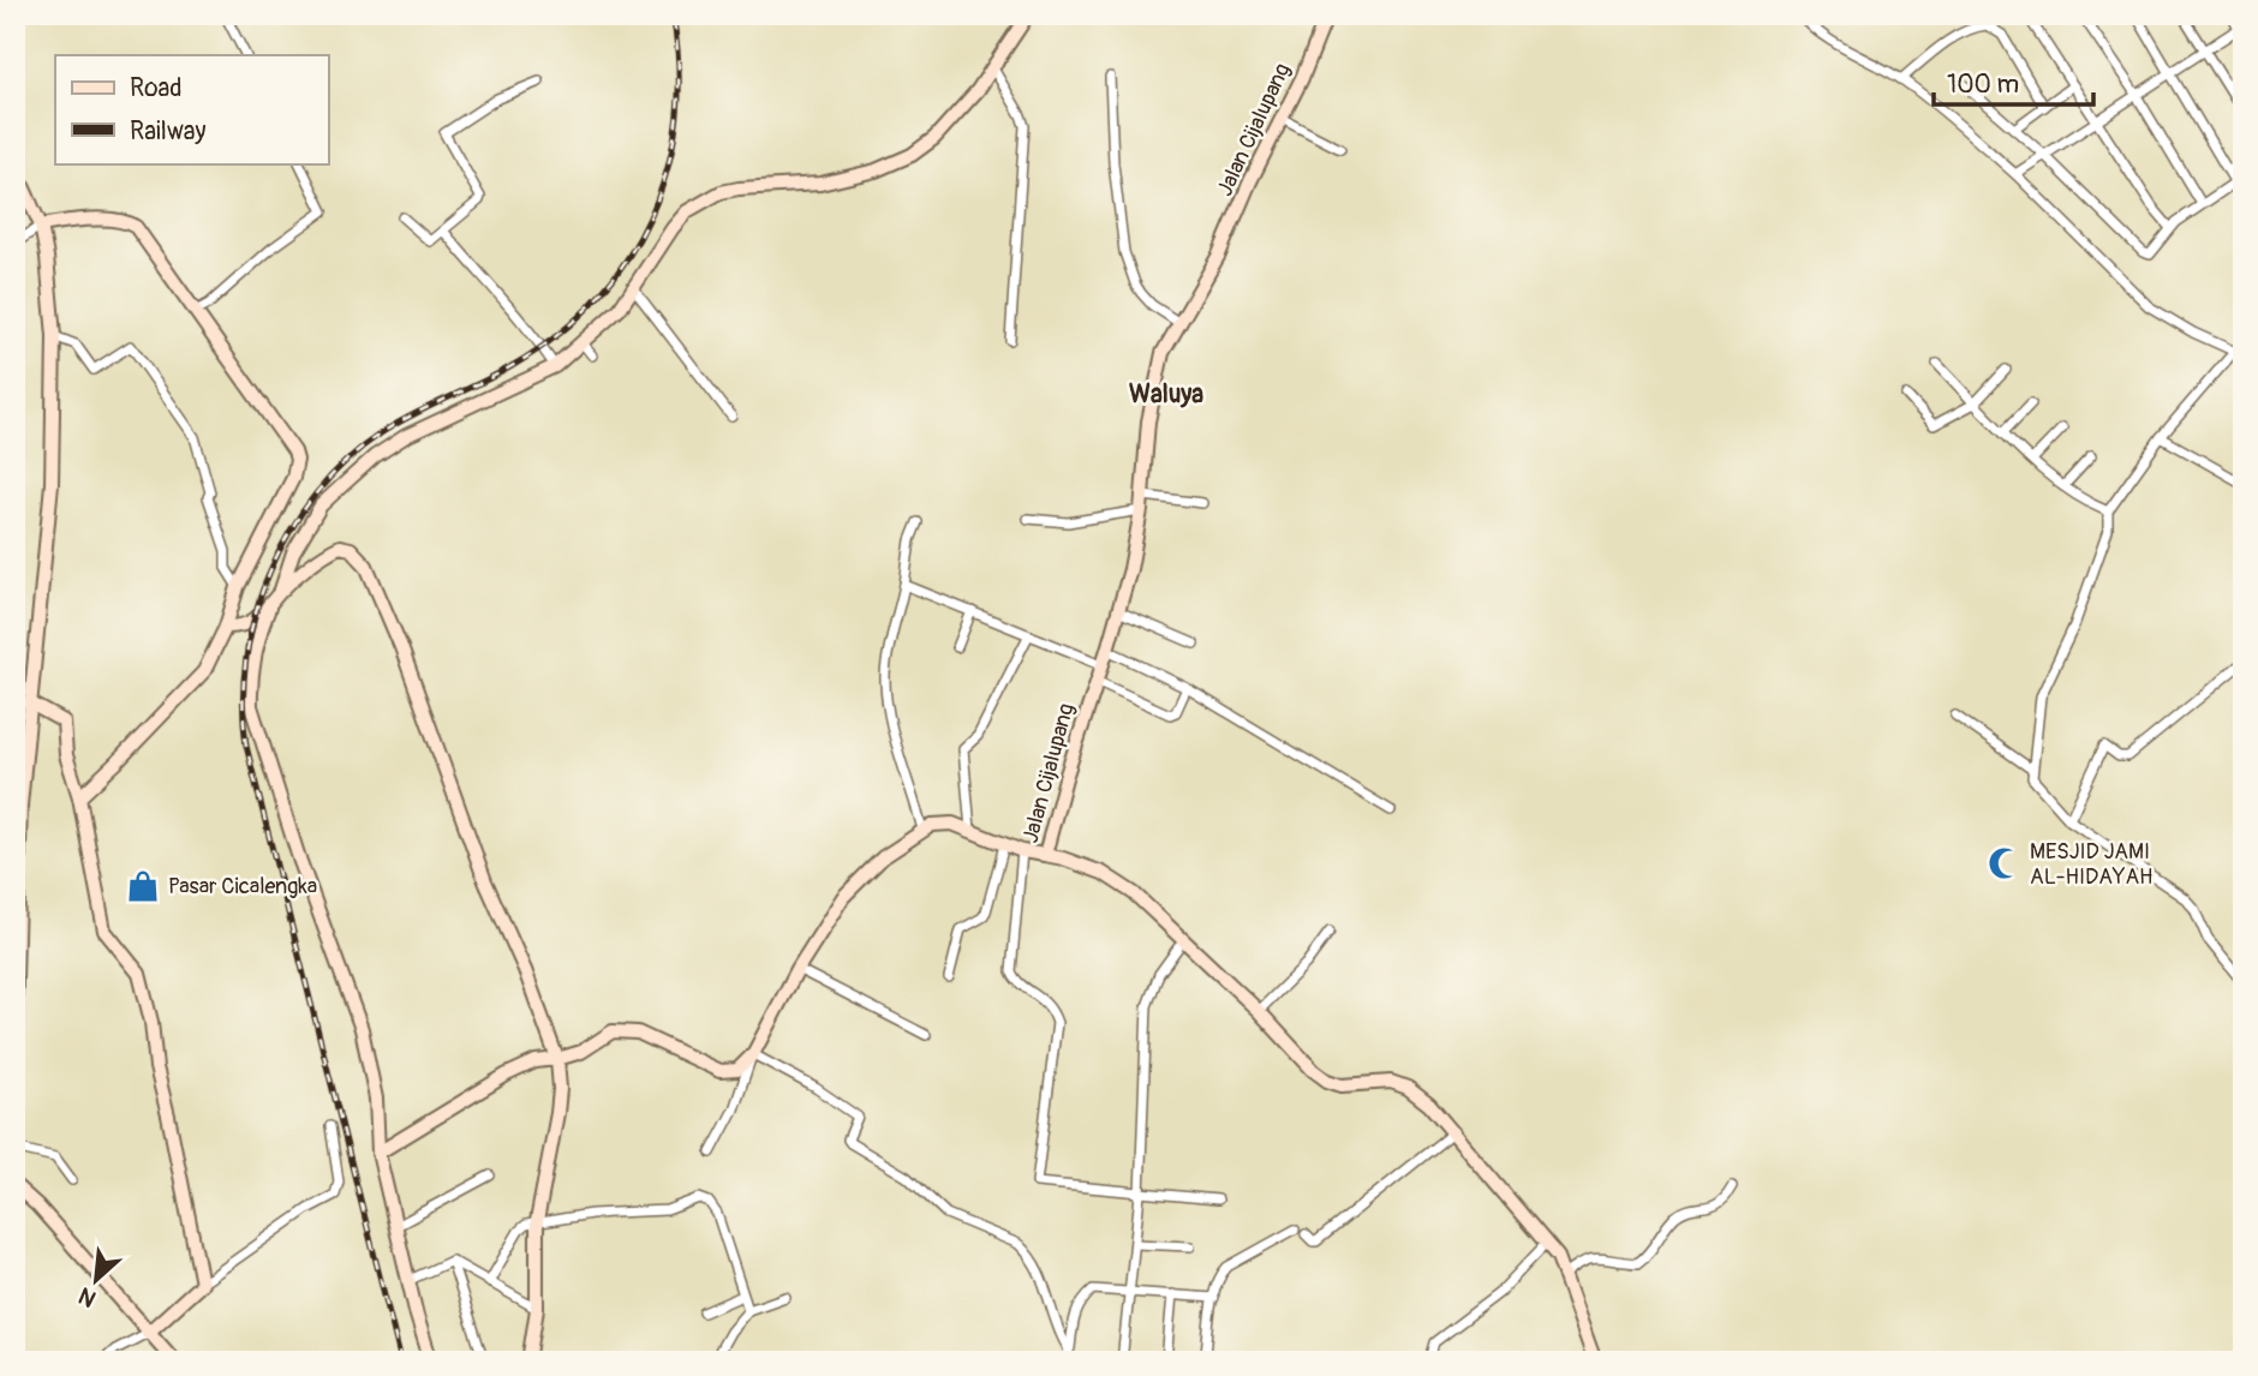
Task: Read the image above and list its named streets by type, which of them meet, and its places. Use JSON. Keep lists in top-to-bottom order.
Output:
{
  "streets": {
    "street": ["Jalan Cijalupang"]
  },
  "districts": ["Waluya"],
  "places": {
    "mosque": ["MESJID JAMI AL-HIDAYAH"],
    "shop": ["Pasar Cicalengka"]
  },
  "legend": ["Road", "Railway"],
  "scale_bar": "100 m",
  "north": "bottom left"
}
